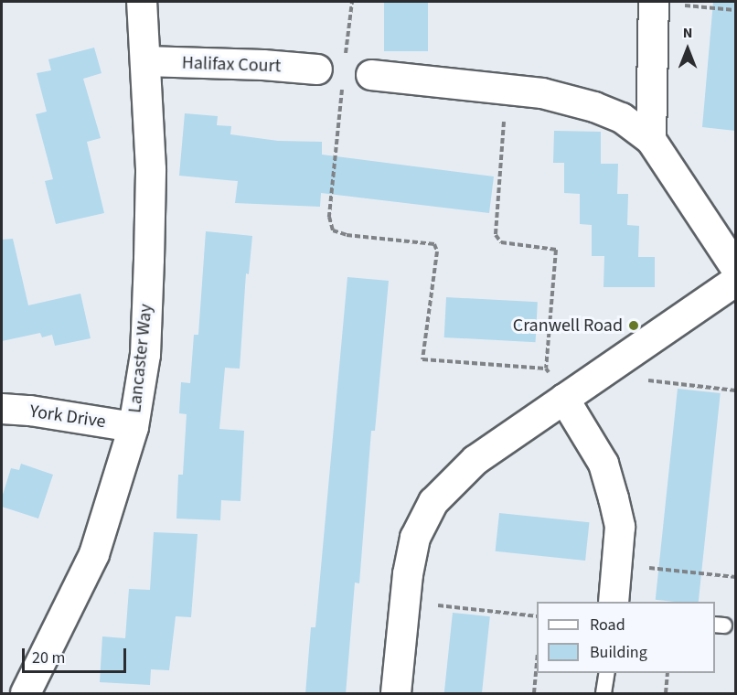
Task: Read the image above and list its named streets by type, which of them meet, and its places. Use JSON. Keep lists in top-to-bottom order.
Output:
{
  "streets": {
    "street": ["Halifax Court", "Lancaster Way", "York Drive"]
  },
  "crossings": [
    ["Halifax Court", "Lancaster Way"],
    ["Lancaster Way", "York Drive"]
  ],
  "places": ["Cranwell Road"],
  "legend": ["Road", "Building"],
  "scale_bar": "20 m",
  "north": "top"
}
